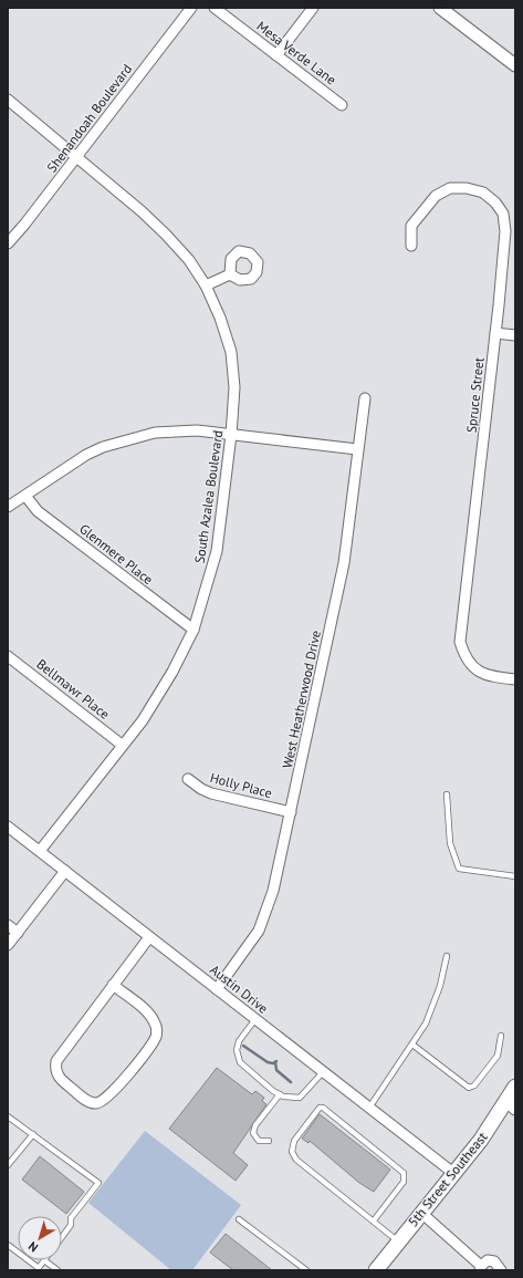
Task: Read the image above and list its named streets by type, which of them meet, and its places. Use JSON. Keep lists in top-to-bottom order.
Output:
{
  "streets": {
    "main road": ["5th Street Southeast"],
    "street": [
      "Mesa Verde Lane",
      "Shenandoah Boulevard",
      "Spruce Street",
      "South Azalea Boulevard",
      "Glenmere Place",
      "Bellmawr Place",
      "West Heatherwood Drive",
      "Holly Place",
      "Austin Drive"
    ]
  },
  "crossings": [
    ["Shenandoah Boulevard", "South Azalea Boulevard"],
    ["South Azalea Boulevard", "Glenmere Place"],
    ["South Azalea Boulevard", "Bellmawr Place"],
    ["South Azalea Boulevard", "Austin Drive"],
    ["West Heatherwood Drive", "Holly Place"],
    ["West Heatherwood Drive", "Austin Drive"],
    ["Austin Drive", "5th Street Southeast"]
  ],
  "north": "bottom left"
}
